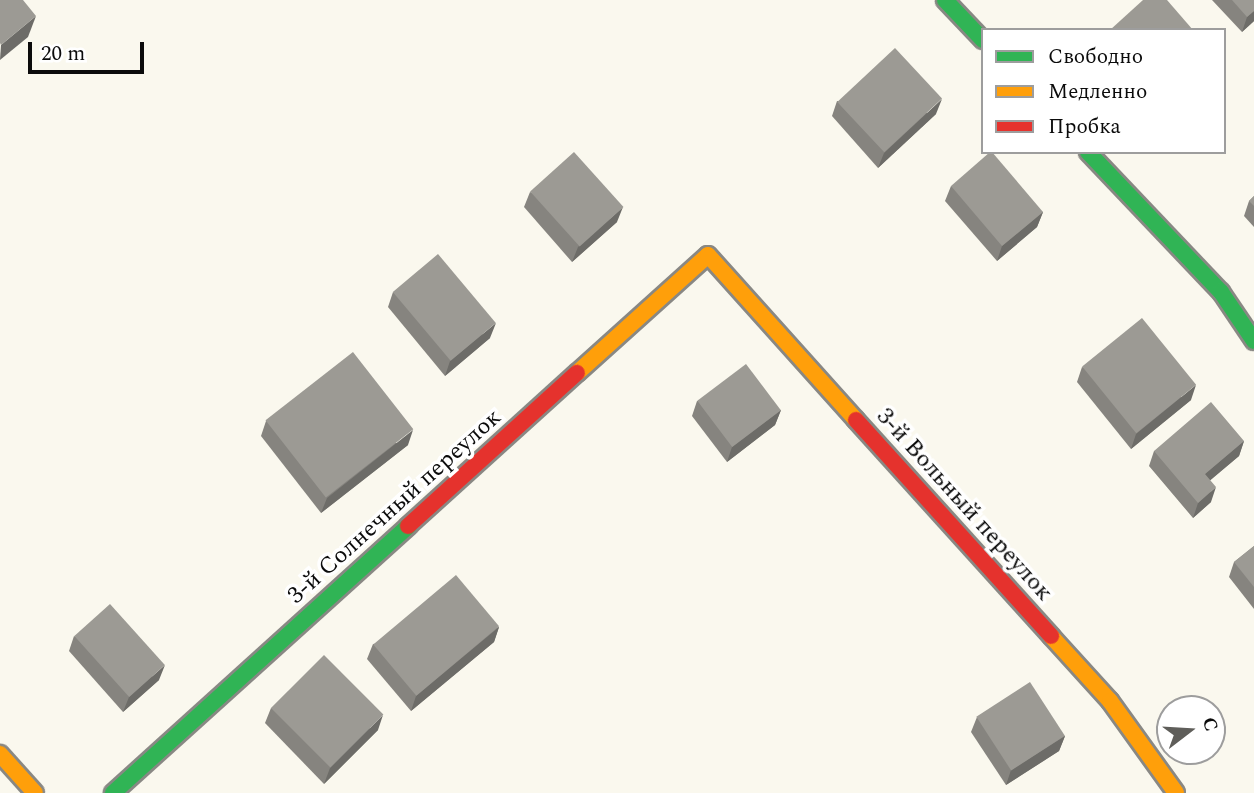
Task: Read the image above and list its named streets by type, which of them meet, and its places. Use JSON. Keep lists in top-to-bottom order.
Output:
{
  "streets": {
    "street": ["3-й Вольный переулок", "3-й Солнечный переулок"]
  },
  "crossings": [
    ["3-й Вольный переулок", "3-й Солнечный переулок"]
  ],
  "legend": ["Свободно", "Медленно", "Пробка"],
  "scale_bar": "20 m",
  "north": "right"
}
